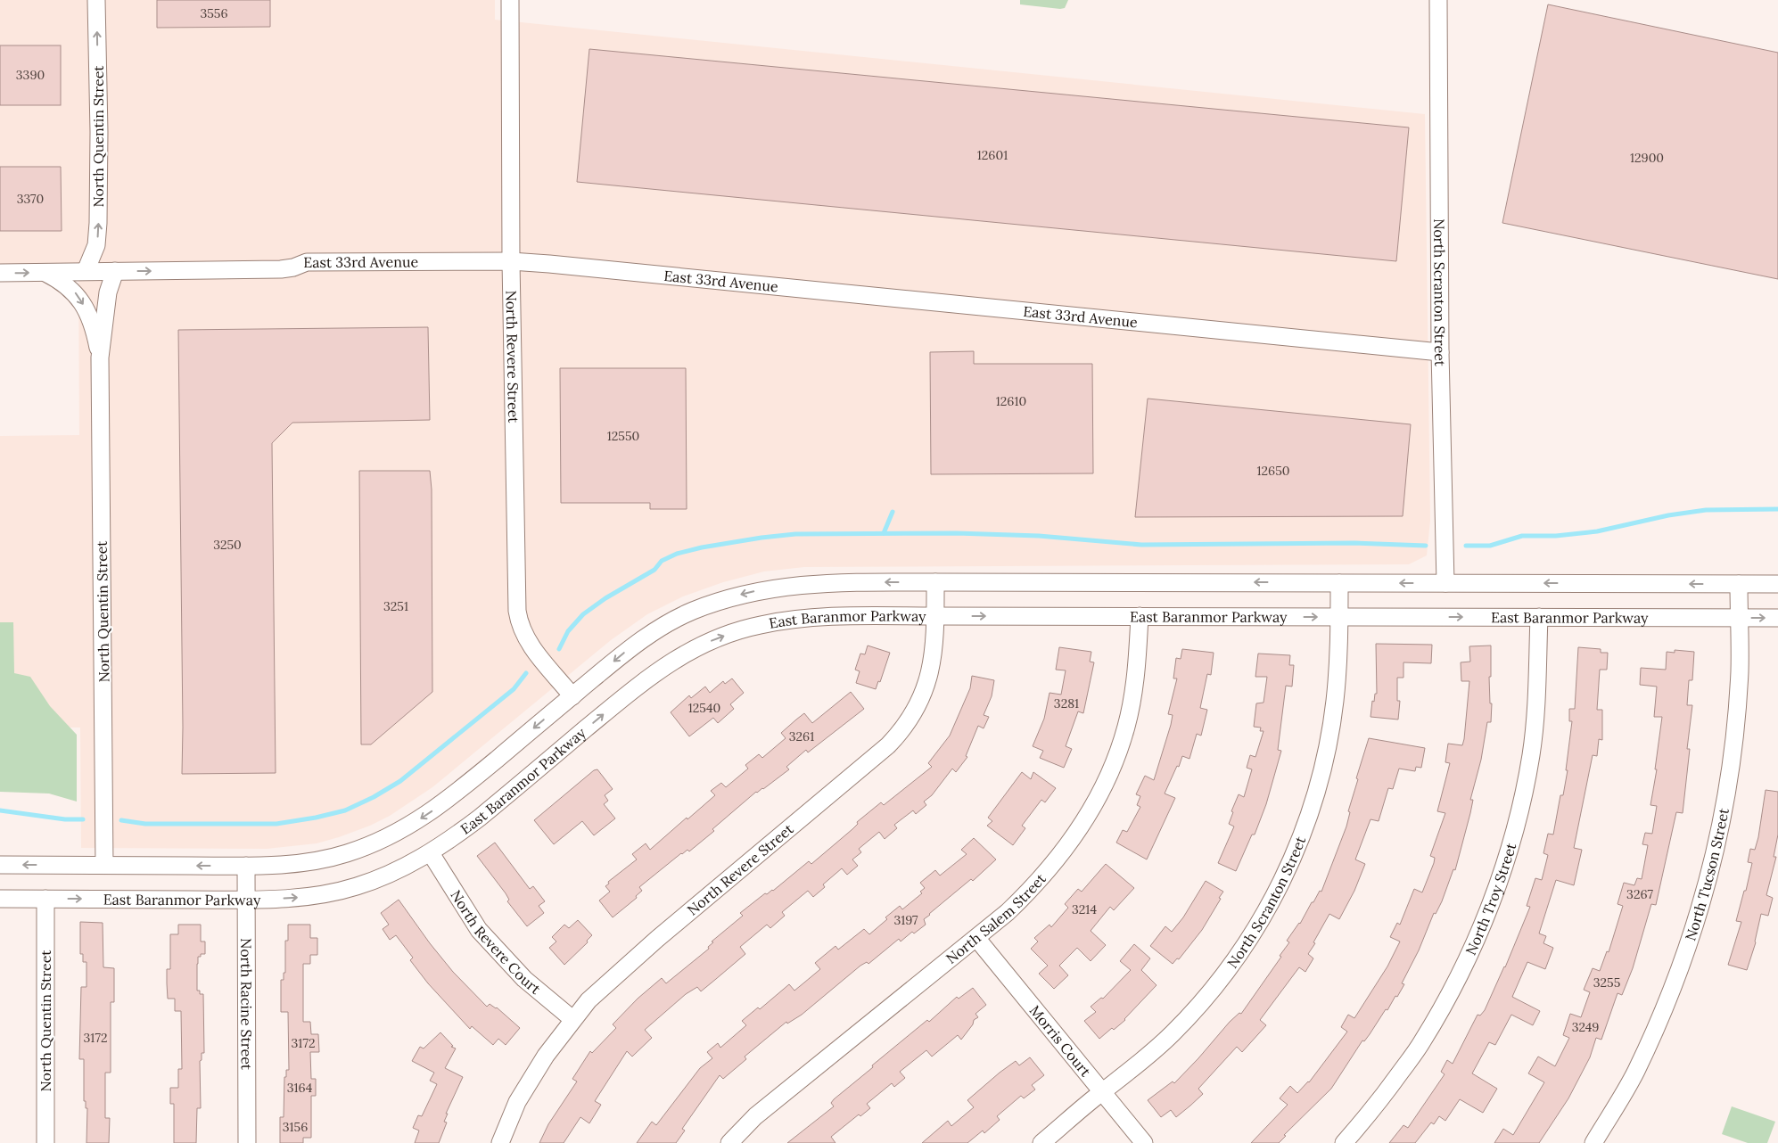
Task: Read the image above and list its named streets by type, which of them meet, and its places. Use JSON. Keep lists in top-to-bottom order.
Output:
{
  "streets": {
    "street": [
      "North Quentin Street",
      "East 33rd Avenue",
      "North Scranton Street",
      "North Revere Street",
      "East Baranmor Parkway",
      "North Tucson Street",
      "North Troy Street",
      "North Salem Street",
      "North Revere Court",
      "North Racine Street",
      "Morris Court"
    ]
  },
  "crossings": [
    ["North Quentin Street", "East 33rd Avenue"],
    ["North Quentin Street", "East Baranmor Parkway"],
    ["East 33rd Avenue", "North Scranton Street"],
    ["East 33rd Avenue", "North Revere Street"],
    ["North Scranton Street", "East Baranmor Parkway"],
    ["North Scranton Street", "Morris Court"],
    ["North Revere Street", "East Baranmor Parkway"],
    ["North Revere Street", "North Revere Court"],
    ["East Baranmor Parkway", "North Tucson Street"],
    ["East Baranmor Parkway", "North Troy Street"],
    ["East Baranmor Parkway", "North Salem Street"],
    ["East Baranmor Parkway", "North Revere Court"],
    ["East Baranmor Parkway", "North Racine Street"],
    ["North Salem Street", "Morris Court"]
  ],
  "house_numbers": [
    "3556",
    "3390",
    "12601",
    "12900",
    "3370",
    "12610",
    "12550",
    "12650",
    "3250",
    "3251",
    "3281",
    "12540",
    "3261",
    "3267",
    "3214",
    "3197",
    "3255",
    "3249",
    "3172",
    "3172",
    "3164",
    "3156"
  ]
}
